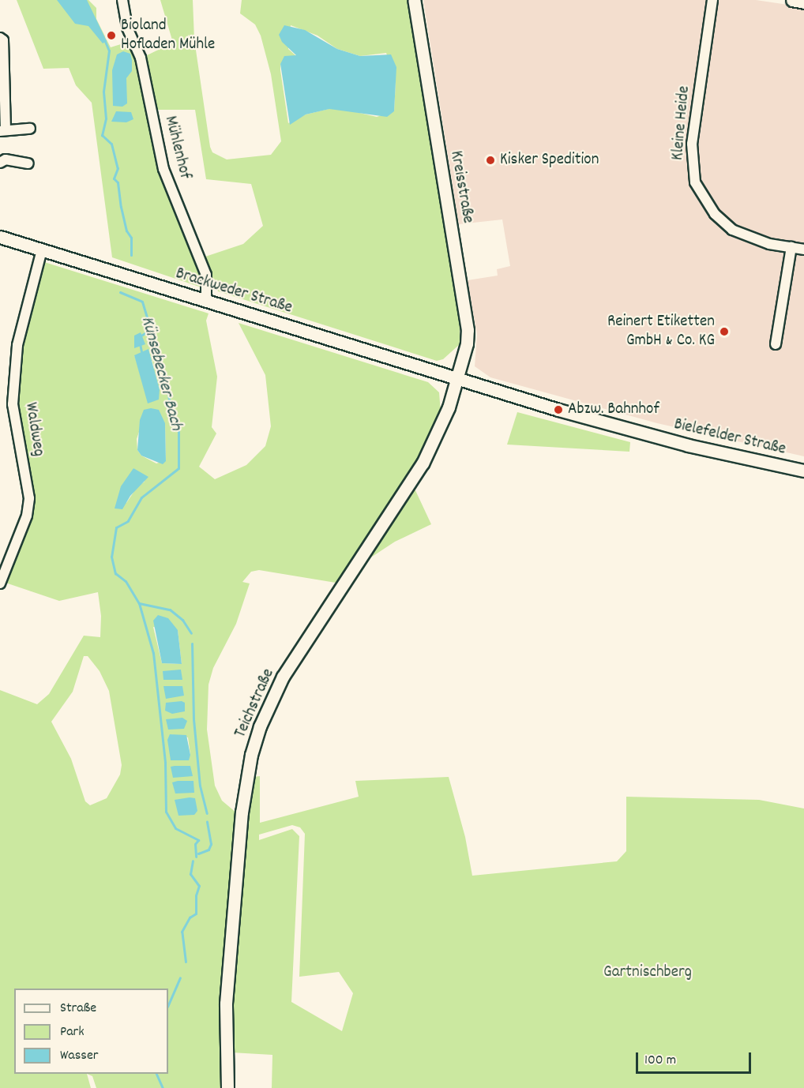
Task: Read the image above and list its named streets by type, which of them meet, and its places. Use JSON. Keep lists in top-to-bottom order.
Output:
{
  "streets": {
    "street": [
      "Kleine Heide",
      "Mühlenhof",
      "Kreisstraße",
      "Brackweder Straße",
      "Waldweg",
      "Bielefelder Straße",
      "Teichstraße"
    ]
  },
  "crossings": [
    ["Mühlenhof", "Brackweder Straße"],
    ["Kreisstraße", "Brackweder Straße"],
    ["Kreisstraße", "Bielefelder Straße"],
    ["Kreisstraße", "Teichstraße"],
    ["Brackweder Straße", "Waldweg"],
    ["Brackweder Straße", "Bielefelder Straße"],
    ["Brackweder Straße", "Teichstraße"],
    ["Bielefelder Straße", "Teichstraße"]
  ],
  "water": ["Künsebecker Bach"],
  "parks": ["Gartnischberg"],
  "places": [
    "Bioland Hofladen Mühle",
    "Kisker Spedition",
    "Reinert Etiketten GmbH & Co. KG",
    "Abzw. Bahnhof"
  ],
  "legend": ["Straße", "Park", "Wasser"],
  "scale_bar": "100 m"
}
